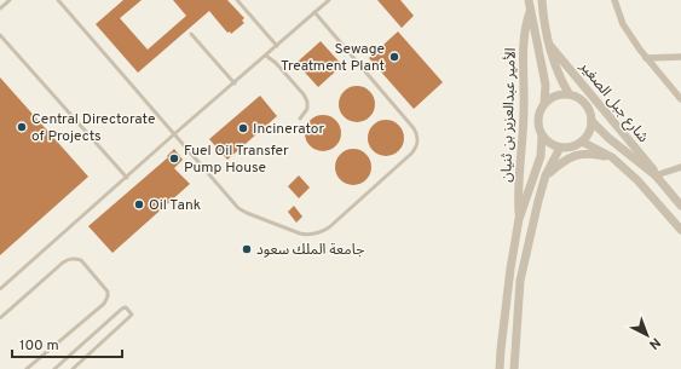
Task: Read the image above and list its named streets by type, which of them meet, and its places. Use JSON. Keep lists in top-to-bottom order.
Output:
{
  "streets": {
    "street": ["شارع جبل الصغير", "الأمير عبدالعزيز بن ثنيان"]
  },
  "crossings": [
    ["شارع جبل الصغير", "الأمير عبدالعزيز بن ثنيان"]
  ],
  "places": [
    "Sewage Treatment Plant",
    "Central Directorate of Projects",
    "Incinerator",
    "Fuel Oil Transfer Pump House",
    "Oil Tank",
    "جامعة الملك سعود"
  ],
  "scale_bar": "100 m",
  "north": "bottom right"
}
